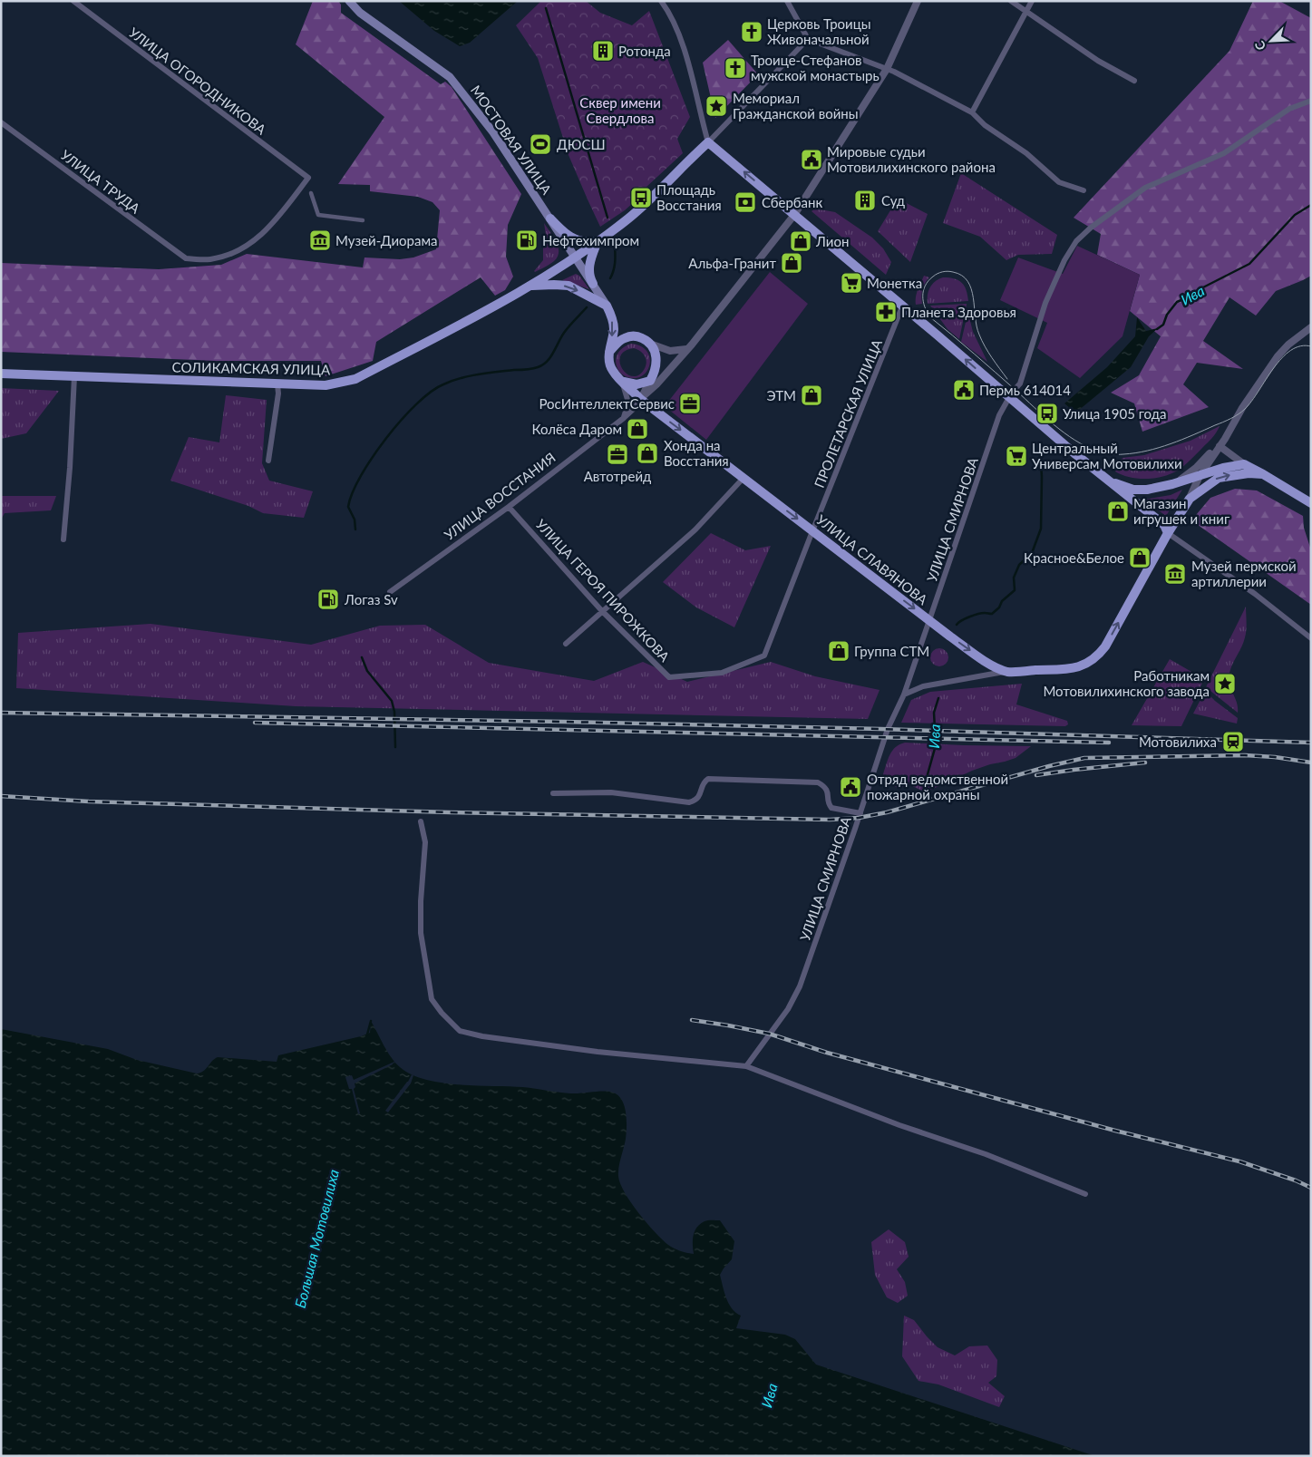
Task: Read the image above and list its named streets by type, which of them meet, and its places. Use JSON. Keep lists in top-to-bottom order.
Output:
{
  "streets": {
    "main road": ["МОСТОВАЯ УЛИЦА", "СОЛИКАМСКАЯ УЛИЦА", "УЛИЦА СЛАВЯНОВА"],
    "street": [
      "УЛИЦА ОГОРОДНИКОВА",
      "УЛИЦА ТРУДА",
      "ПРОЛЕТАРСКАЯ УЛИЦА",
      "УЛИЦА ВОССТАНИЯ",
      "УЛИЦА СМИРНОВА",
      "УЛИЦА ГЕРОЯ ПИРОЖКОВА"
    ]
  },
  "crossings": [
    ["УЛИЦА ОГОРОДНИКОВА", "УЛИЦА ТРУДА"],
    ["МОСТОВАЯ УЛИЦА", "СОЛИКАМСКАЯ УЛИЦА"],
    ["МОСТОВАЯ УЛИЦА", "УЛИЦА ВОССТАНИЯ"],
    ["ПРОЛЕТАРСКАЯ УЛИЦА", "УЛИЦА СЛАВЯНОВА"],
    ["ПРОЛЕТАРСКАЯ УЛИЦА", "УЛИЦА ГЕРОЯ ПИРОЖКОВА"],
    ["УЛИЦА ВОССТАНИЯ", "УЛИЦА СЛАВЯНОВА"],
    ["УЛИЦА ВОССТАНИЯ", "УЛИЦА ГЕРОЯ ПИРОЖКОВА"],
    ["УЛИЦА СМИРНОВА", "УЛИЦА СЛАВЯНОВА"]
  ],
  "water": ["Ива", "Большая Мотовилиха"],
  "parks": ["Сквер имени Свердлова"],
  "places": {
    "church": ["Церковь Троицы Живоначальной", "Троице-Стефанов мужской монастырь"],
    "building": ["Ротонда", "Суд"],
    "place": ["Мемориал Гражданской войны", "Работникам Мотовилихинского завода"],
    "sports": ["ДЮСШ"],
    "public building": ["Мировые судьи Мотовилихинского района", "Пермь 614014", "Отряд ведомственной пожарной охраны"],
    "bus stop": ["Площадь Восстания", "Улица 1905 года"],
    "bank": ["Сбербанк"],
    "museum": ["Музей-Диорама", "Музей пермской артиллерии"],
    "fuel station": ["Нефтехимпром", "Логаз Sv"],
    "shop": [
      "Лион",
      "Альфа-Гранит",
      "ЭТМ",
      "Колёса Даром",
      "Хонда на Восстания",
      "Магазин игрушек и книг",
      "Красное&Белое",
      "Группа СТМ"
    ],
    "supermarket": ["Монетка", "Центральный Универсам Мотовилихи"],
    "pharmacy": ["Планета Здоровья"],
    "office": ["РосИнтеллектСервис", "Автотрейд"],
    "station": ["Мотовилиха"]
  },
  "north": "bottom left"
}
